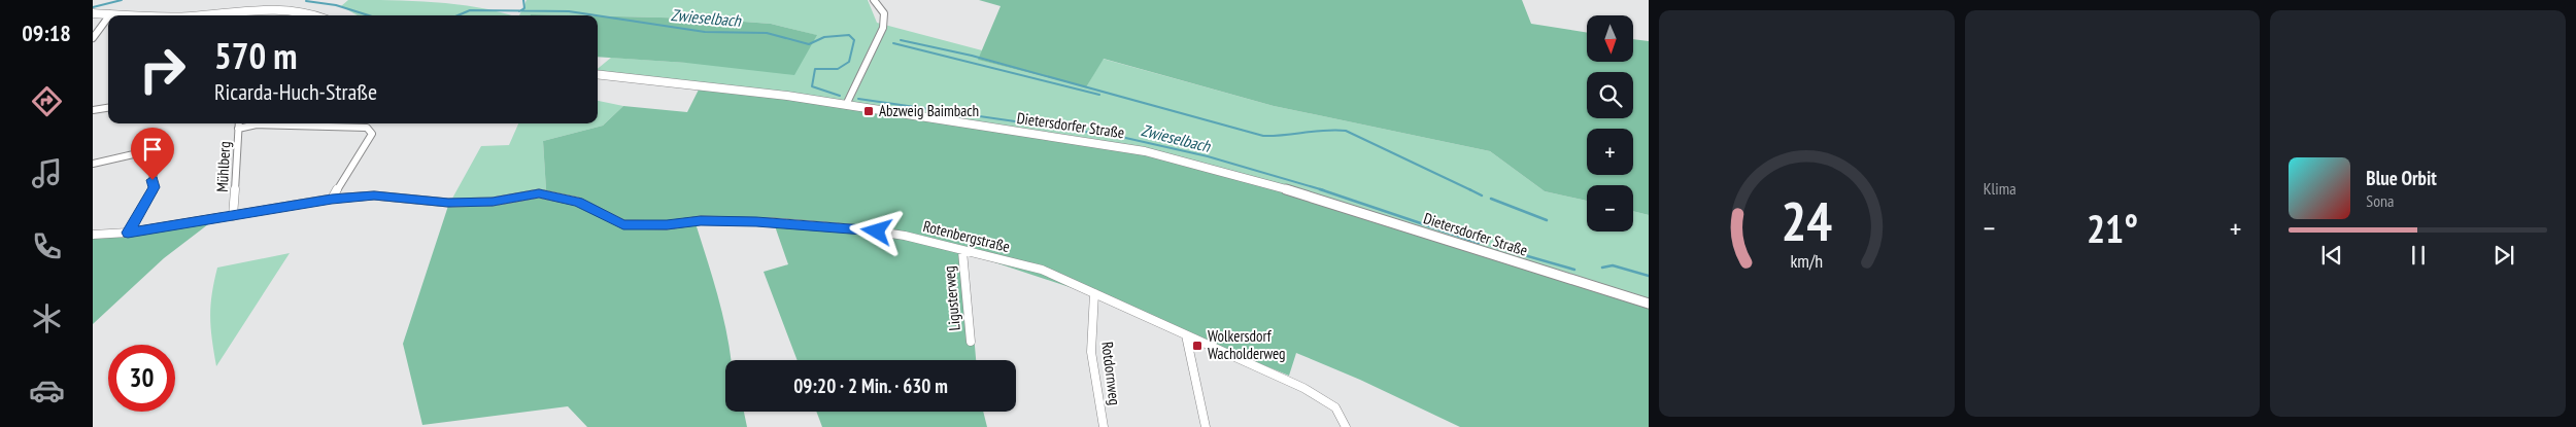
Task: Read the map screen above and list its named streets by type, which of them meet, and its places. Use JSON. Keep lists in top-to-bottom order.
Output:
{
  "streets": {
    "street": [
      "Dietersdorfer Straße",
      "Mühlberg",
      "Rotenbergstraße",
      "Ligusterweg",
      "Rotdornweg"
    ]
  },
  "crossings": [
    ["Mühlberg", "Rotenbergstraße"],
    ["Rotenbergstraße", "Ligusterweg"],
    ["Rotenbergstraße", "Rotdornweg"]
  ],
  "water": ["Zwieselbach"],
  "places": {
    "transit": ["Abzweig Baimbach", "Wolkersdorf Wacholderweg"]
  },
  "north": "bottom",
  "page": {
    "tabs": "09:18",
    "tile": "Klima",
    "map_buttons": ["+", "−"],
    "turn": ["570 m", "Ricarda-Huch-Straße"],
    "song": ["Blue Orbit", "Sona"],
    "heat": ["−", "21°", "+"],
    "limit": "30",
    "trip": "09:20 · 2 Min. · 630 m",
    "gauge": ["24", "km/h"]
  }
}
